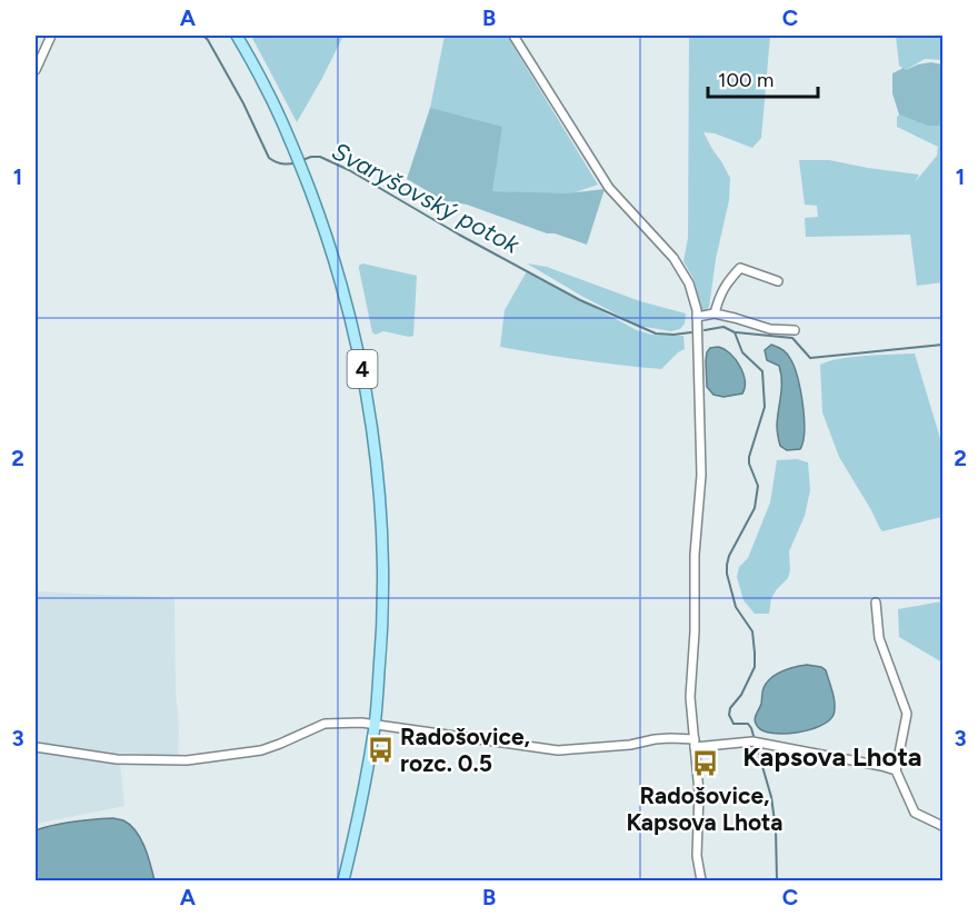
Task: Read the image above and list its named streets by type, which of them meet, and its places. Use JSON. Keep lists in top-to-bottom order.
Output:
{
  "streets": {
    "main road": ["4"]
  },
  "districts": ["Kapsova Lhota"],
  "water": ["Svaryšovský potok"],
  "places": {
    "bus stop": ["Radošovice, rozc. 0.5", "Radošovice, Kapsova Lhota"]
  },
  "scale_bar": "100 m",
  "grid": {
    "columns": ["A", "B", "C"],
    "rows": ["1", "2", "3"]
  }
}
